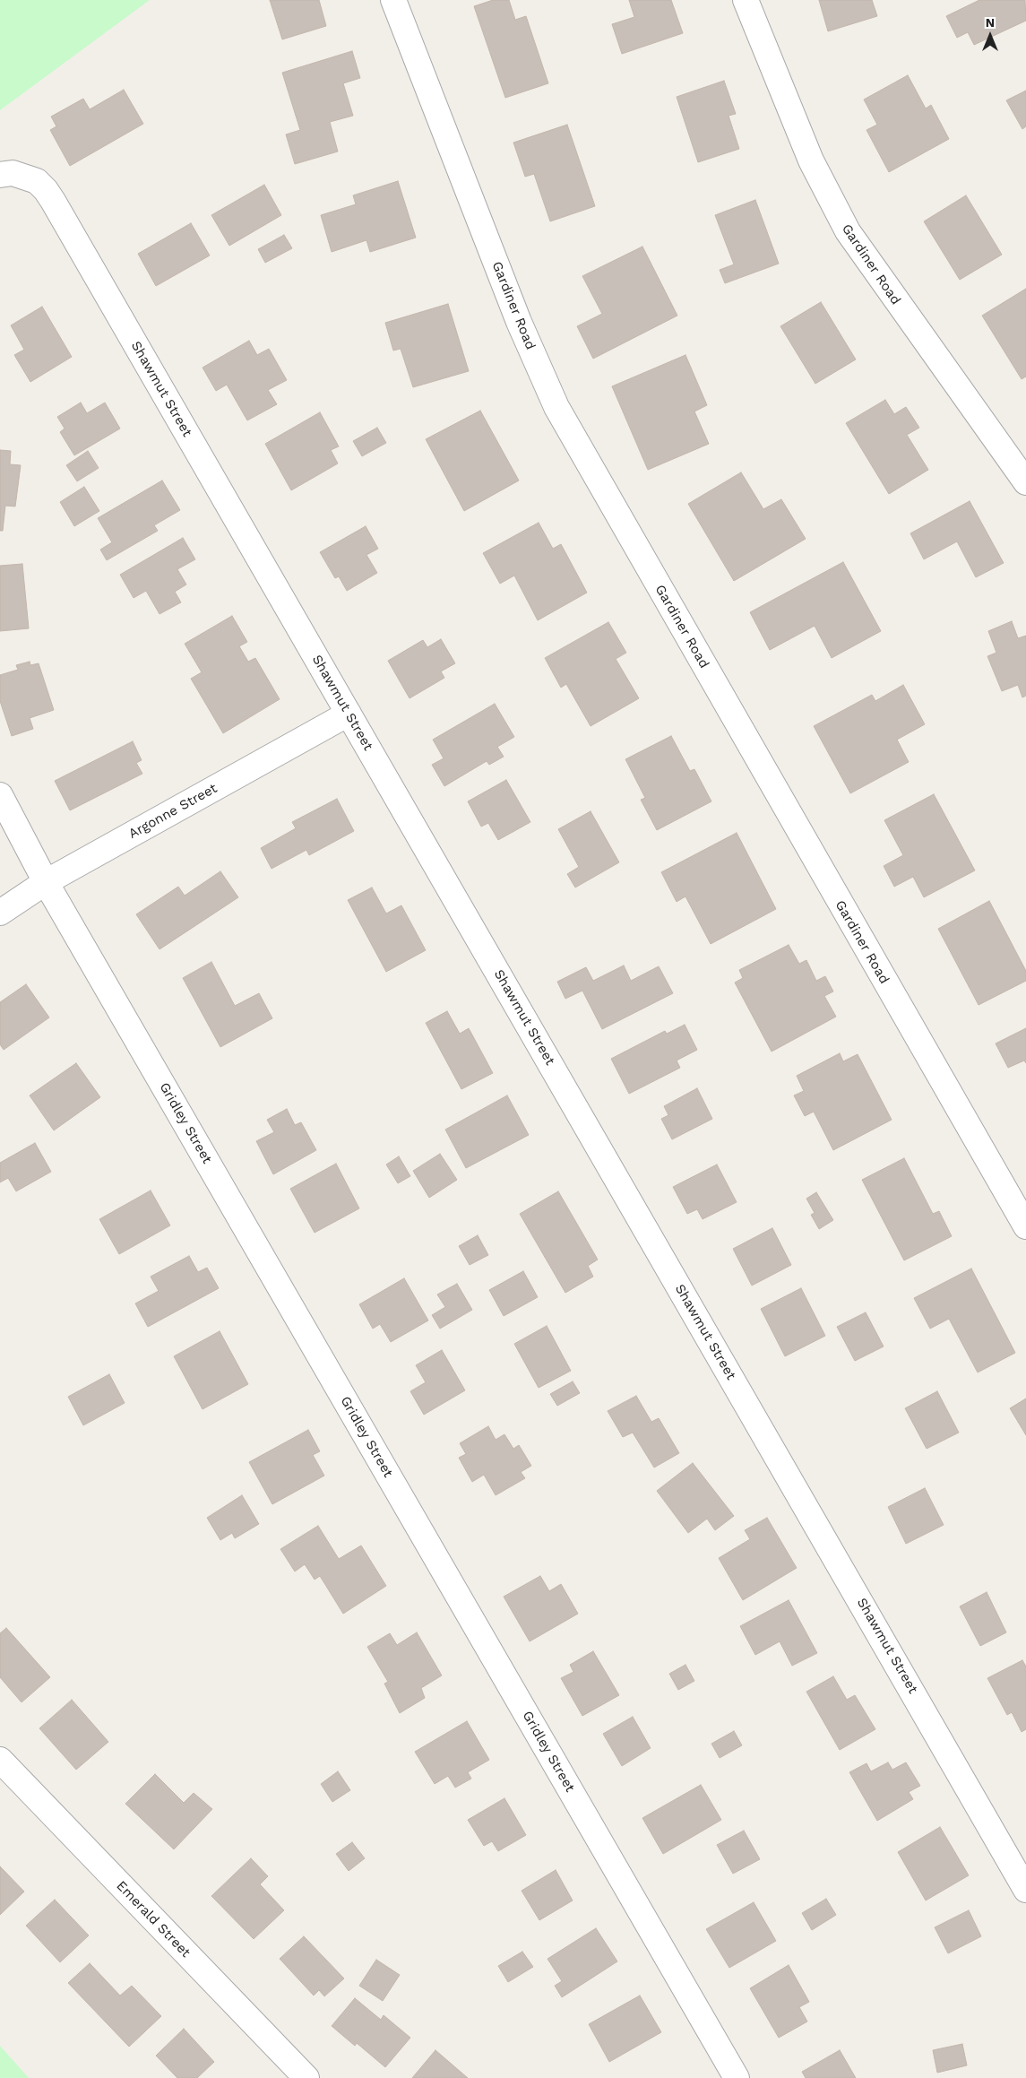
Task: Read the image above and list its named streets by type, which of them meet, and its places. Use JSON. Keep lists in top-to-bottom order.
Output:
{
  "streets": {
    "street": [
      "Gardiner Road",
      "Shawmut Street",
      "Argonne Street",
      "Gridley Street",
      "Emerald Street"
    ]
  },
  "crossings": [
    ["Shawmut Street", "Argonne Street"],
    ["Argonne Street", "Gridley Street"]
  ],
  "north": "top"
}
